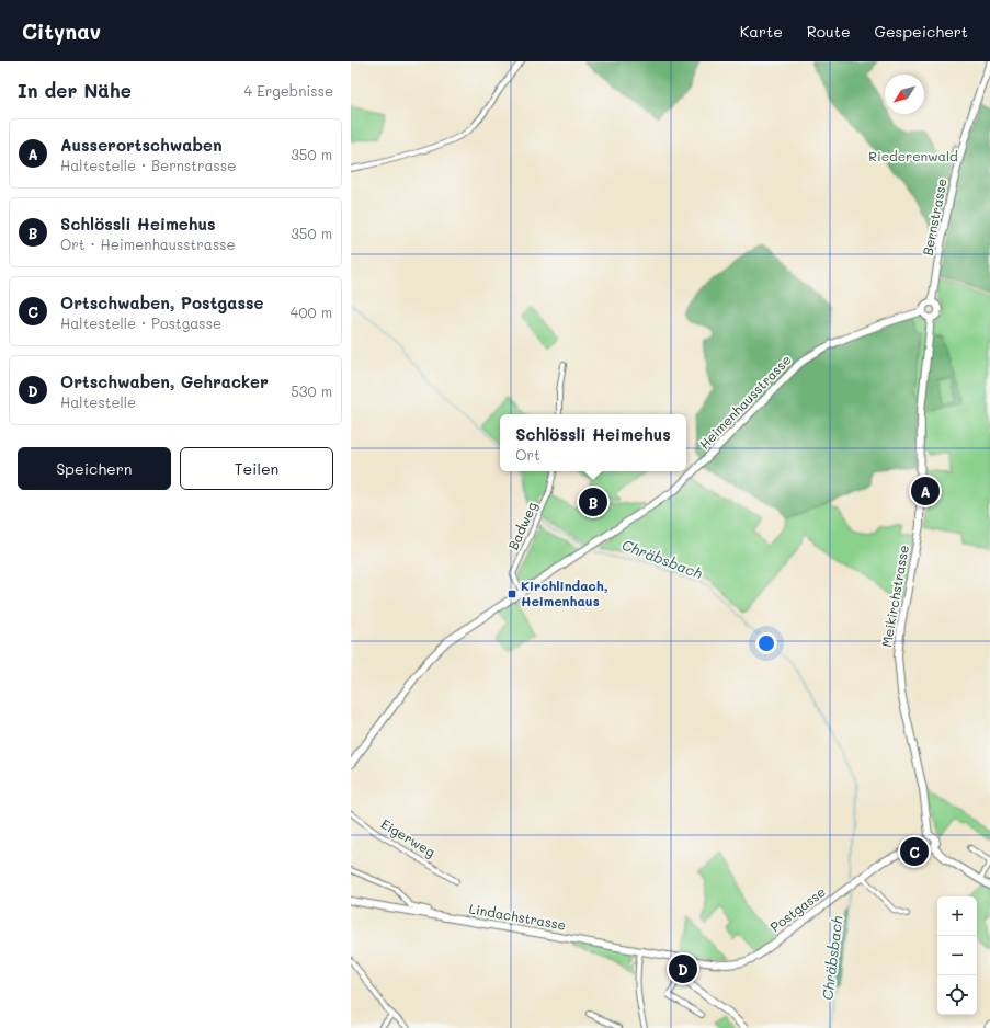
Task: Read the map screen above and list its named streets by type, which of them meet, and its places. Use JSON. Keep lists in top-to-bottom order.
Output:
{
  "streets": {
    "main road": [
      "Bernstrasse",
      "Heimenhausstrasse",
      "Meikirchstrasse",
      "Postgasse",
      "Lindachstrasse"
    ],
    "street": ["Badweg", "Eigerweg"]
  },
  "crossings": [
    ["Bernstrasse", "Heimenhausstrasse"],
    ["Bernstrasse", "Meikirchstrasse"],
    ["Heimenhausstrasse", "Badweg"],
    ["Heimenhausstrasse", "Meikirchstrasse"],
    ["Meikirchstrasse", "Postgasse"],
    ["Postgasse", "Lindachstrasse"]
  ],
  "water": ["Chräbsbach"],
  "parks": ["Riederenwald"],
  "places": {
    "transit": ["Kirchlindach, Heimenhaus"]
  },
  "north": "bottom left",
  "page": {
    "header": "Citynav",
    "nav": ["Karte", "Route", "Gespeichert"],
    "heading": ["In der Nähe", "4 Ergebnisse"],
    "list": [
      {
        "mark": "A",
        "name": "Ausserortschwaben",
        "note": "Haltestelle · Bernstrasse",
        "value": "350 m"
      },
      {
        "mark": "B",
        "name": "Schlössli Heimehus",
        "note": "Ort · Heimenhausstrasse",
        "value": "350 m"
      },
      {
        "mark": "C",
        "name": "Ortschwaben, Postgasse",
        "note": "Haltestelle · Postgasse",
        "value": "400 m"
      },
      {
        "mark": "D",
        "name": "Ortschwaben, Gehracker",
        "note": "Haltestelle",
        "value": "530 m"
      }
    ],
    "popup": ["Schlössli Heimehus", "Ort"],
    "buttons": ["Speichern", "Teilen"],
    "pins": [
      "A",
      "B",
      "C",
      "D"
    ],
    "map_buttons": ["+", "−"]
  }
}
